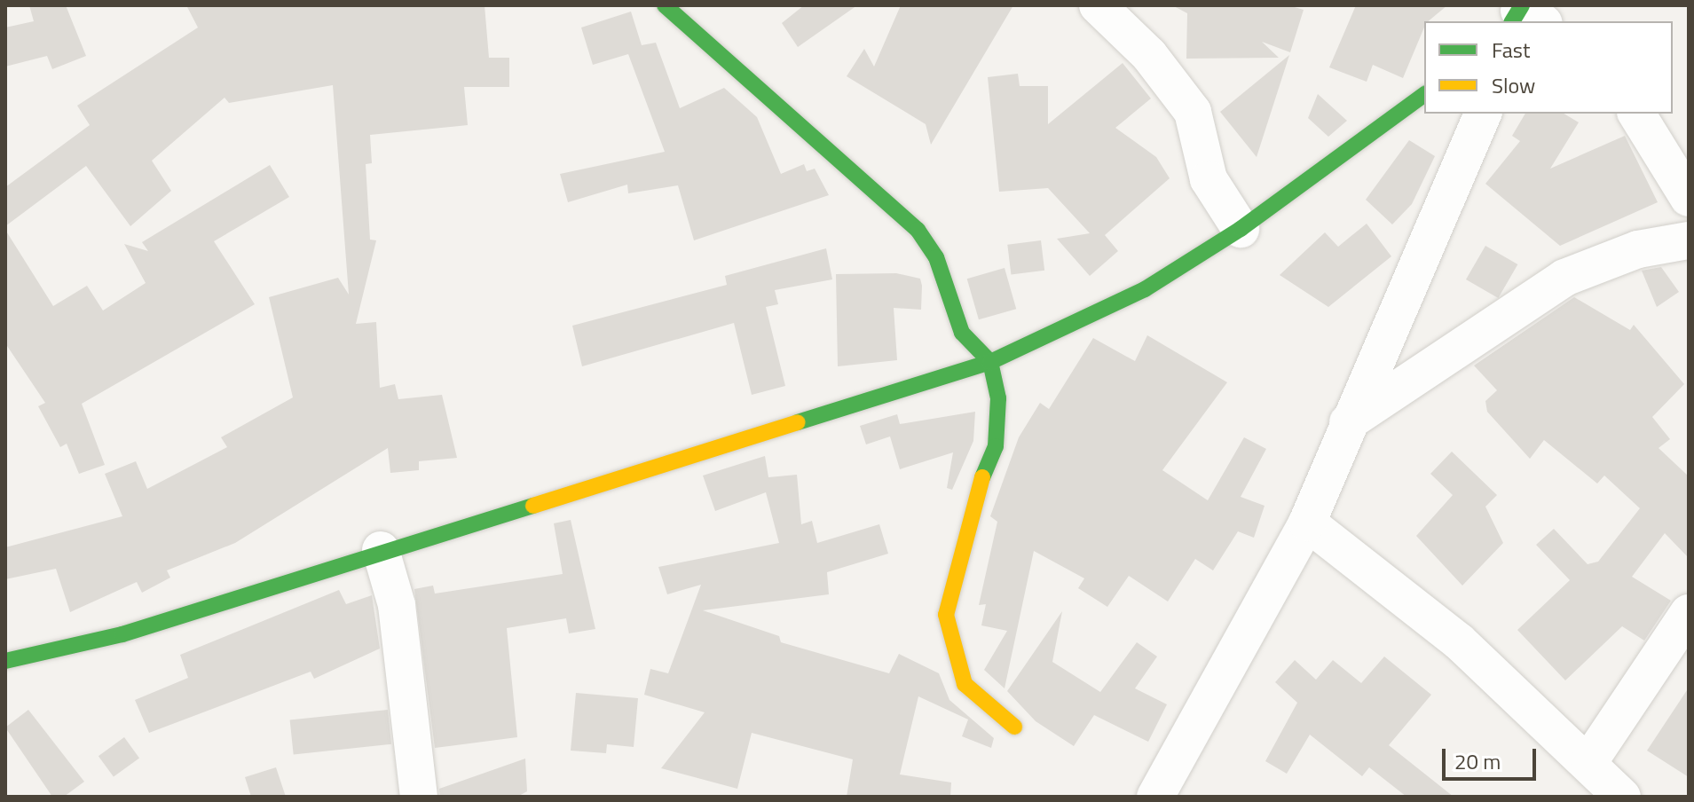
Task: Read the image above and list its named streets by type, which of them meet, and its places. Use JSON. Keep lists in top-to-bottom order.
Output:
{
  "legend": ["Fast", "Slow"],
  "scale_bar": "20 m"
}
